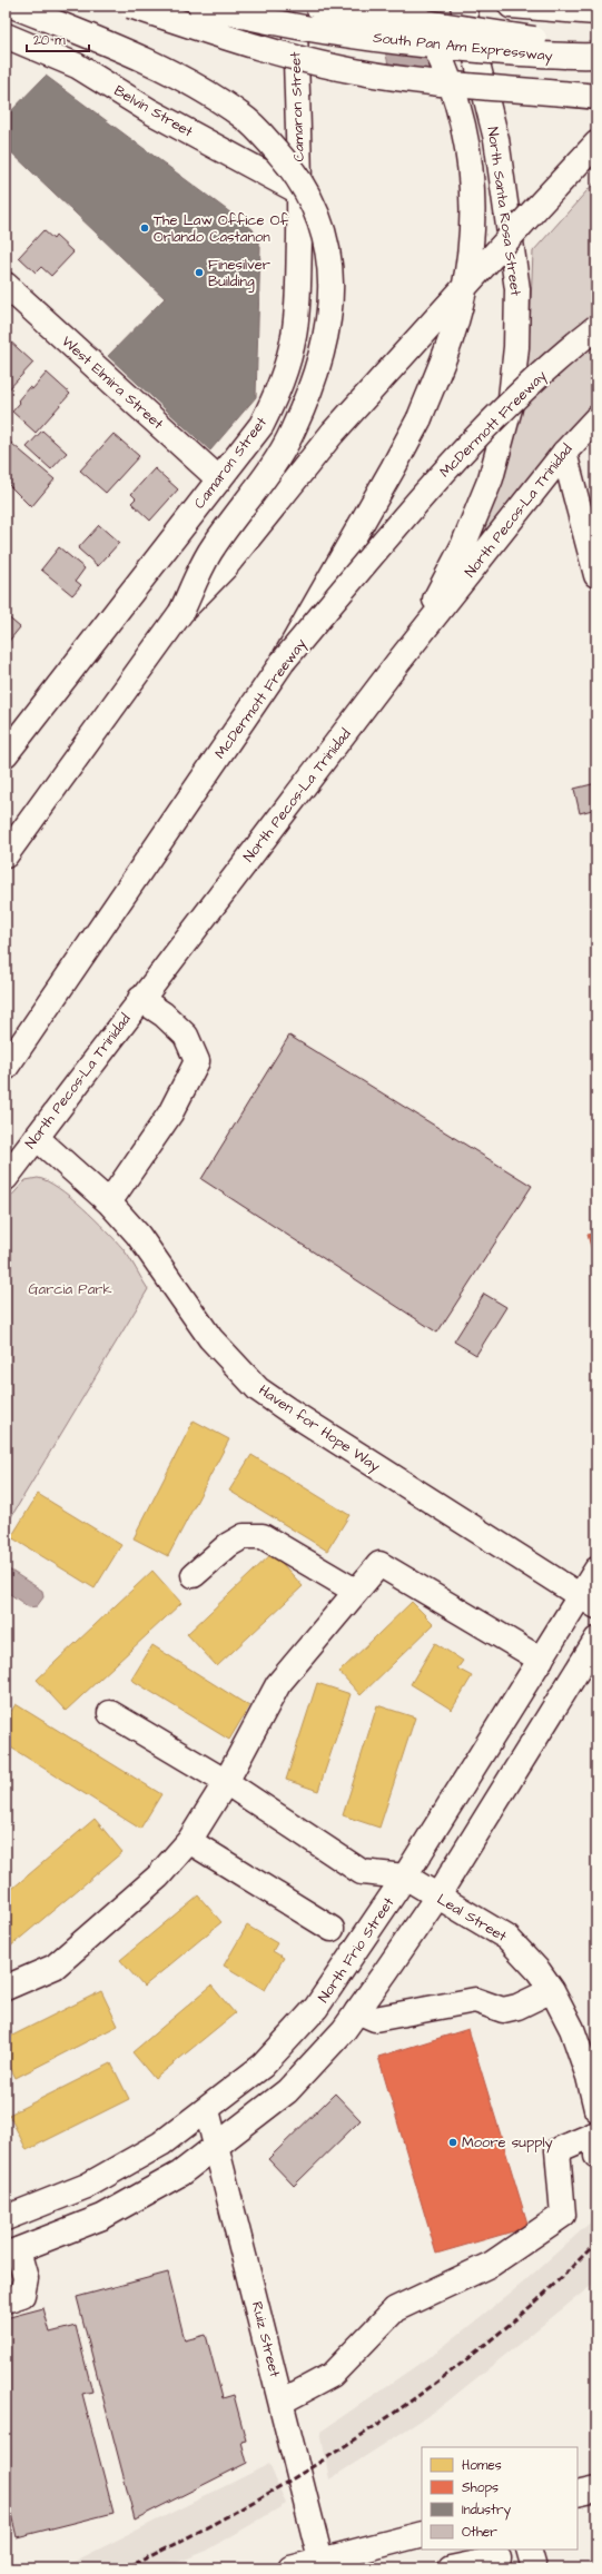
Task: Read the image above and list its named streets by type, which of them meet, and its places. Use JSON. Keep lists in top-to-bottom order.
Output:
{
  "streets": {
    "main road": [
      "South Pan Am Expressway",
      "Camaron Street",
      "Belvin Street",
      "North Santa Rosa Street",
      "West Elmira Street",
      "McDermott Freeway",
      "North Pecos-La Trinidad",
      "Haven for Hope Way",
      "Leal Street",
      "North Frio Street",
      "Ruiz Street"
    ]
  },
  "crossings": [
    ["Camaron Street", "Belvin Street"],
    ["Camaron Street", "West Elmira Street"],
    ["North Santa Rosa Street", "North Pecos-La Trinidad"],
    ["North Pecos-La Trinidad", "Haven for Hope Way"],
    ["Haven for Hope Way", "North Frio Street"],
    ["Leal Street", "North Frio Street"],
    ["North Frio Street", "Ruiz Street"]
  ],
  "parks": ["Garcia Park"],
  "places": ["The Law Office Of Orlando Castanon", "Finesilver Building", "Moore supply"],
  "legend": [
    "Homes",
    "Shops",
    "Industry",
    "Other"
  ],
  "scale_bar": "20 m"
}
